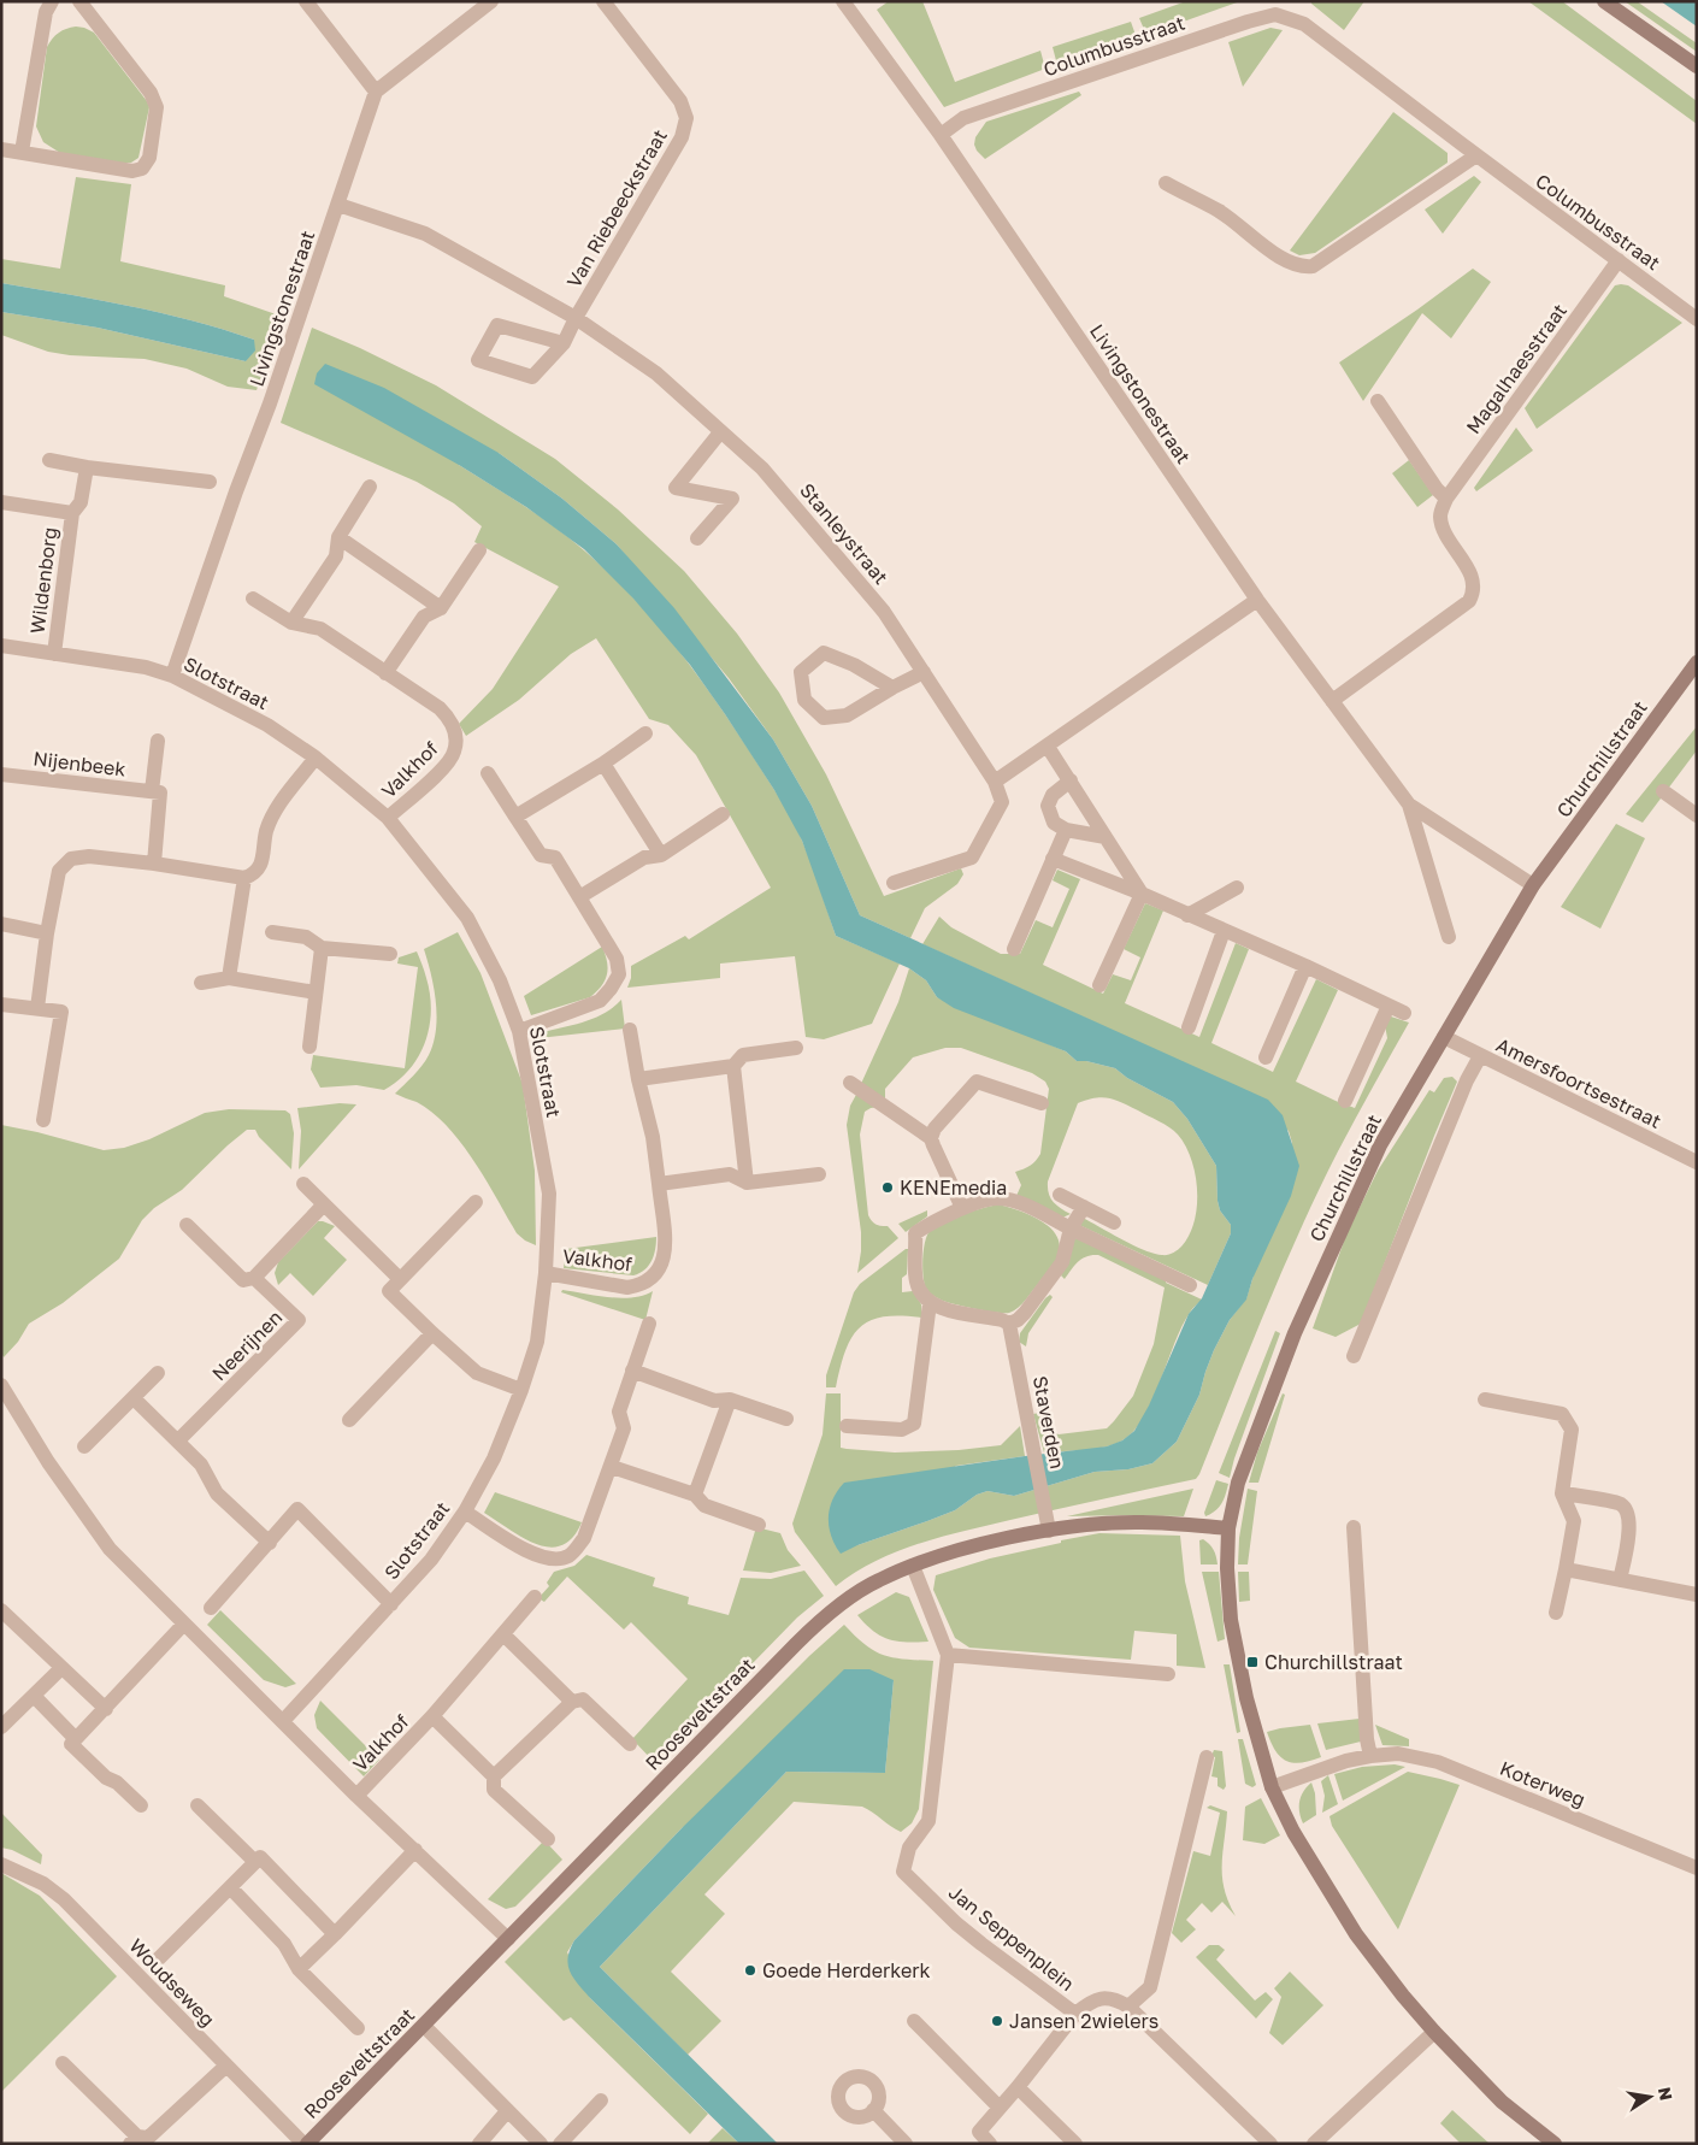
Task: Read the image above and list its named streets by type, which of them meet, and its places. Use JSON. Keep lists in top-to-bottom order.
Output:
{
  "streets": {
    "street": [
      "Columbusstraat",
      "Van Riebeeckstraat",
      "Livingstonestraat",
      "Magalhaesstraat",
      "Stanleystraat",
      "Wildenborg",
      "Slotstraat",
      "Churchillstraat",
      "Nijenbeek",
      "Valkhof",
      "Amersfoortsestraat",
      "Neerijnen",
      "Staverden",
      "Rooseveltstraat",
      "Koterweg",
      "Jan Seppenplein",
      "Woudseweg"
    ]
  },
  "crossings": [
    ["Columbusstraat", "Livingstonestraat"],
    ["Columbusstraat", "Magalhaesstraat"],
    ["Van Riebeeckstraat", "Stanleystraat"],
    ["Livingstonestraat", "Magalhaesstraat"],
    ["Livingstonestraat", "Stanleystraat"],
    ["Livingstonestraat", "Slotstraat"],
    ["Livingstonestraat", "Churchillstraat"],
    ["Wildenborg", "Slotstraat"],
    ["Slotstraat", "Valkhof"],
    ["Churchillstraat", "Amersfoortsestraat"],
    ["Churchillstraat", "Rooseveltstraat"],
    ["Churchillstraat", "Koterweg"],
    ["Staverden", "Rooseveltstraat"],
    ["Rooseveltstraat", "Jan Seppenplein"],
    ["Rooseveltstraat", "Woudseweg"]
  ],
  "places": {
    "other": ["KENEmedia", "Goede Herderkerk", "Jansen 2wielers"],
    "transit": ["Churchillstraat"]
  },
  "north": "right"
}
